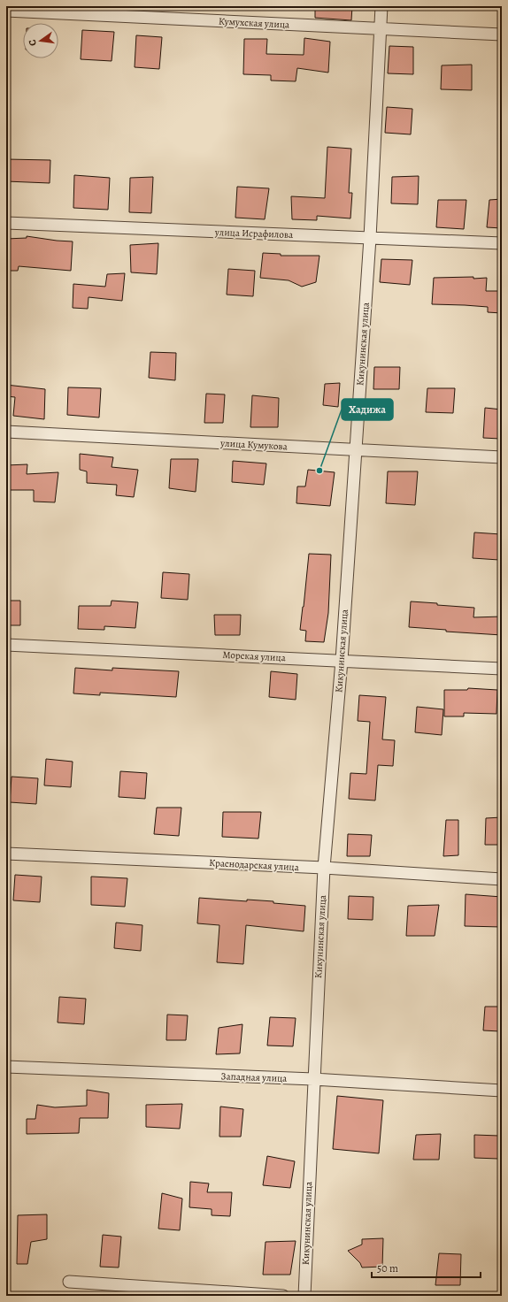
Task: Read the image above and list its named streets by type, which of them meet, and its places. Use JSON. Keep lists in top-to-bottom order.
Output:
{
  "streets": {
    "street": [
      "Кумухская улица",
      "улица Исрафилова",
      "Кикунинская улица",
      "улица Кумукова",
      "Морская улица",
      "Краснодарская улица",
      "Западная улица"
    ]
  },
  "crossings": [
    ["Кумухская улица", "Кикунинская улица"],
    ["улица Исрафилова", "Кикунинская улица"],
    ["Кикунинская улица", "улица Кумукова"],
    ["Кикунинская улица", "Морская улица"],
    ["Кикунинская улица", "Краснодарская улица"],
    ["Кикунинская улица", "Западная улица"]
  ],
  "places": ["Хадижа"],
  "scale_bar": "50 m",
  "north": "left"
}
